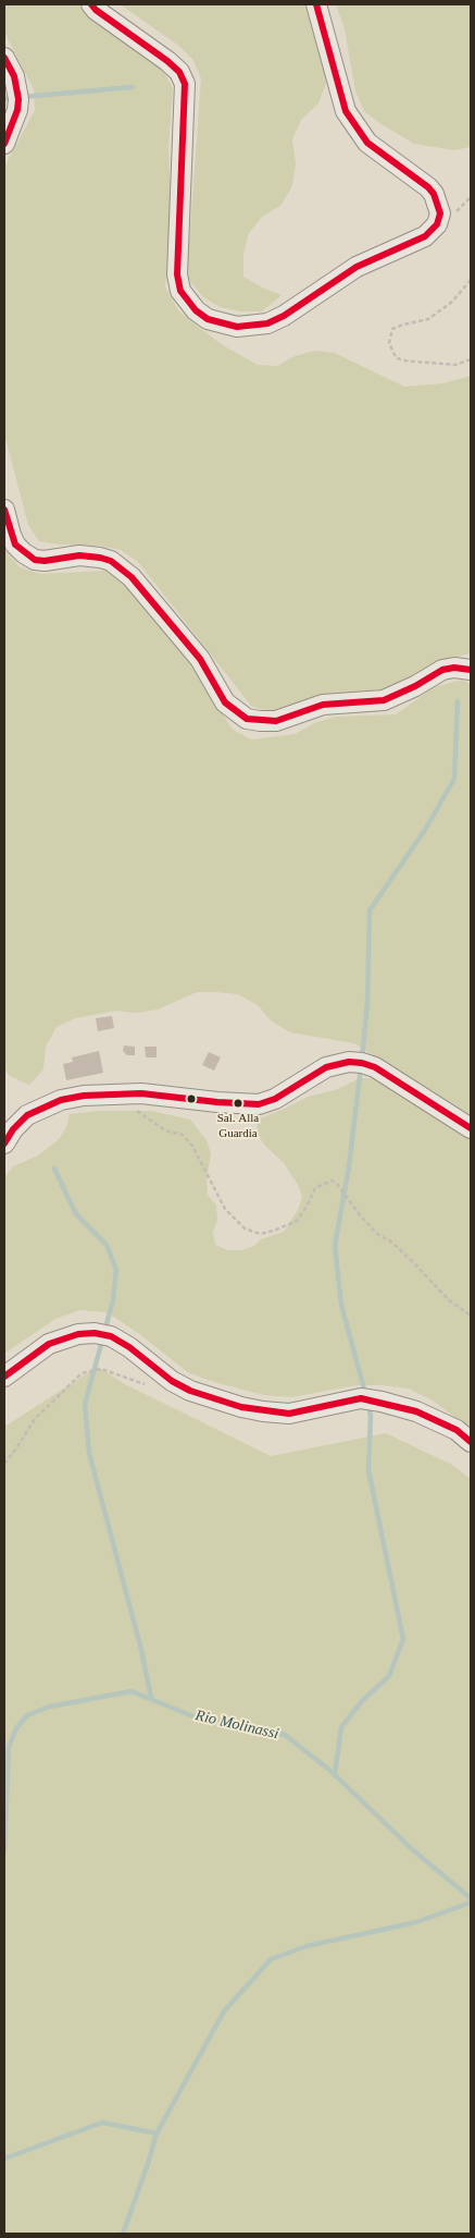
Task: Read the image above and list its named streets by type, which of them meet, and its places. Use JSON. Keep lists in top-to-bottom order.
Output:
{
  "water": ["Rio Molinassi"],
  "places": ["Sal. Alla Guardia"]
}
